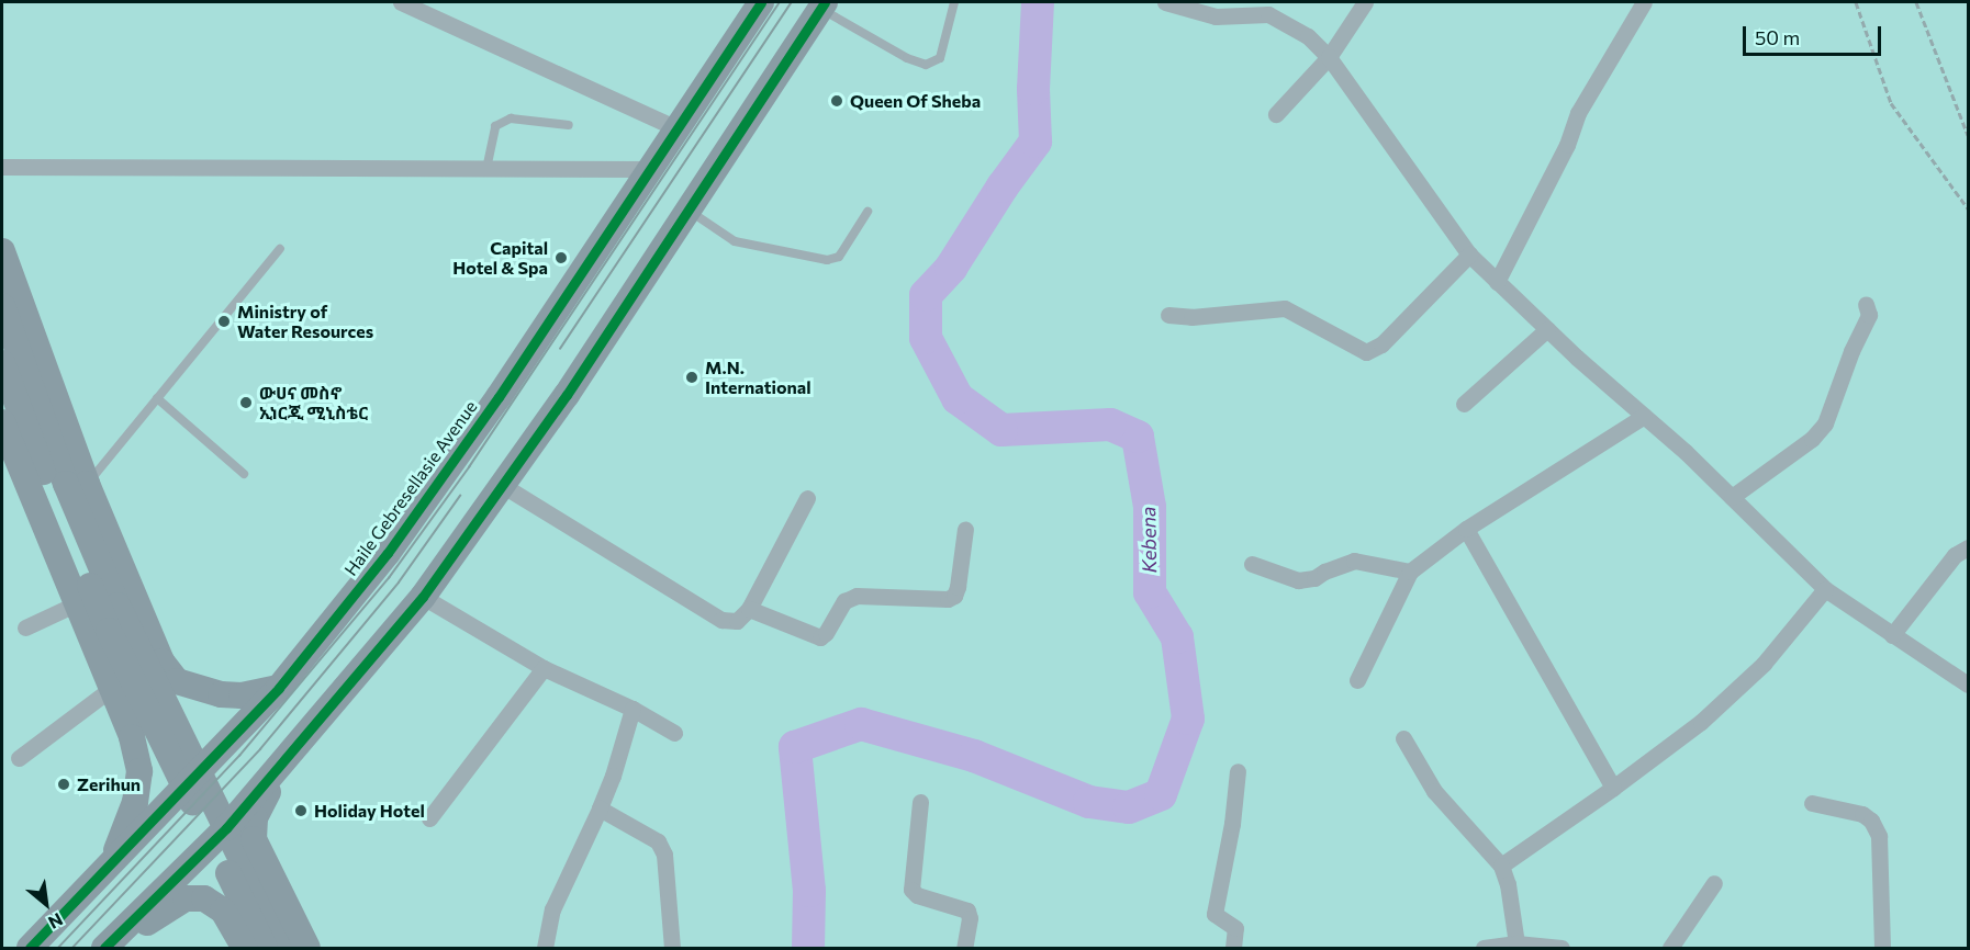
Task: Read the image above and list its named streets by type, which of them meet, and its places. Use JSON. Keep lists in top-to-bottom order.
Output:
{
  "streets": {
    "main road": ["Haile Gebresellasie Avenue"]
  },
  "water": ["Kebena"],
  "places": [
    "Queen Of Sheba",
    "Capital Hotel & Spa",
    "Ministry of Water Resources",
    "M.N. International",
    "ውሀና መስኖ ኢነርጂ ሚኒስቴር",
    "Zerihun",
    "Holiday Hotel"
  ],
  "scale_bar": "50 m",
  "north": "bottom right"
}
